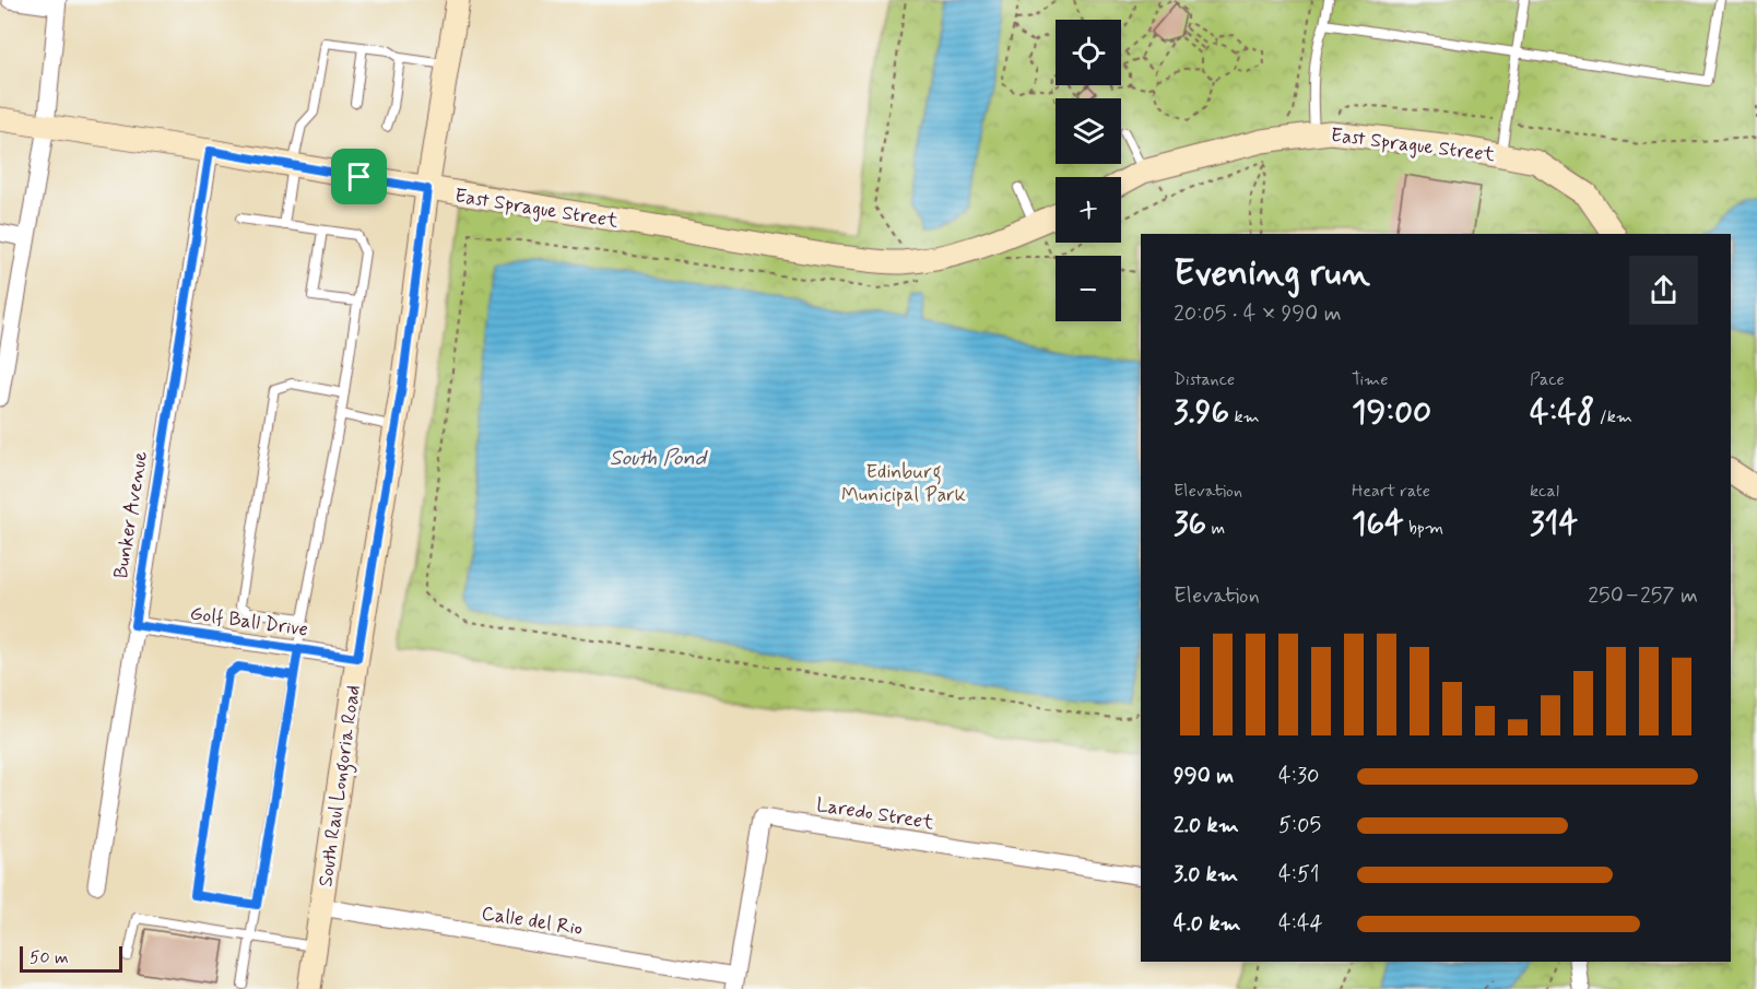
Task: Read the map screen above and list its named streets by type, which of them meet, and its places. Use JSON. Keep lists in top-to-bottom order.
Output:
{
  "streets": {
    "street": [
      "East Sprague Street",
      "Bunker Avenue",
      "Golf Ball Drive",
      "South Raul Longoria Road",
      "Laredo Street",
      "Calle del Rio"
    ]
  },
  "crossings": [
    ["East Sprague Street", "Bunker Avenue"],
    ["East Sprague Street", "South Raul Longoria Road"],
    ["Bunker Avenue", "Golf Ball Drive"],
    ["Golf Ball Drive", "South Raul Longoria Road"],
    ["South Raul Longoria Road", "Calle del Rio"],
    ["Laredo Street", "Calle del Rio"]
  ],
  "water": ["South Pond"],
  "parks": ["Edinburg Municipal Park"],
  "scale_bar": "50 m",
  "page": {
    "map_buttons": ["+", "−"],
    "heading": ["Evening run", "20:05 · 4 × 990 m"],
    "stats": [
      ["Distance", "3.96 km"],
      ["Time", "19:00"],
      ["Pace", "4:48 /km"],
      ["Elevation", "36 m"],
      ["Heart rate", "164 bpm"],
      ["kcal", "314"]
    ],
    "chart": ["Elevation", "250–257 m"],
    "list": [
      {
        "name": "990 m",
        "note": "4:30"
      },
      {
        "name": "2.0 km",
        "note": "5:05"
      },
      {
        "name": "3.0 km",
        "note": "4:51"
      },
      {
        "name": "4.0 km",
        "note": "4:44"
      }
    ],
    "scale": "50 m"
  }
}
